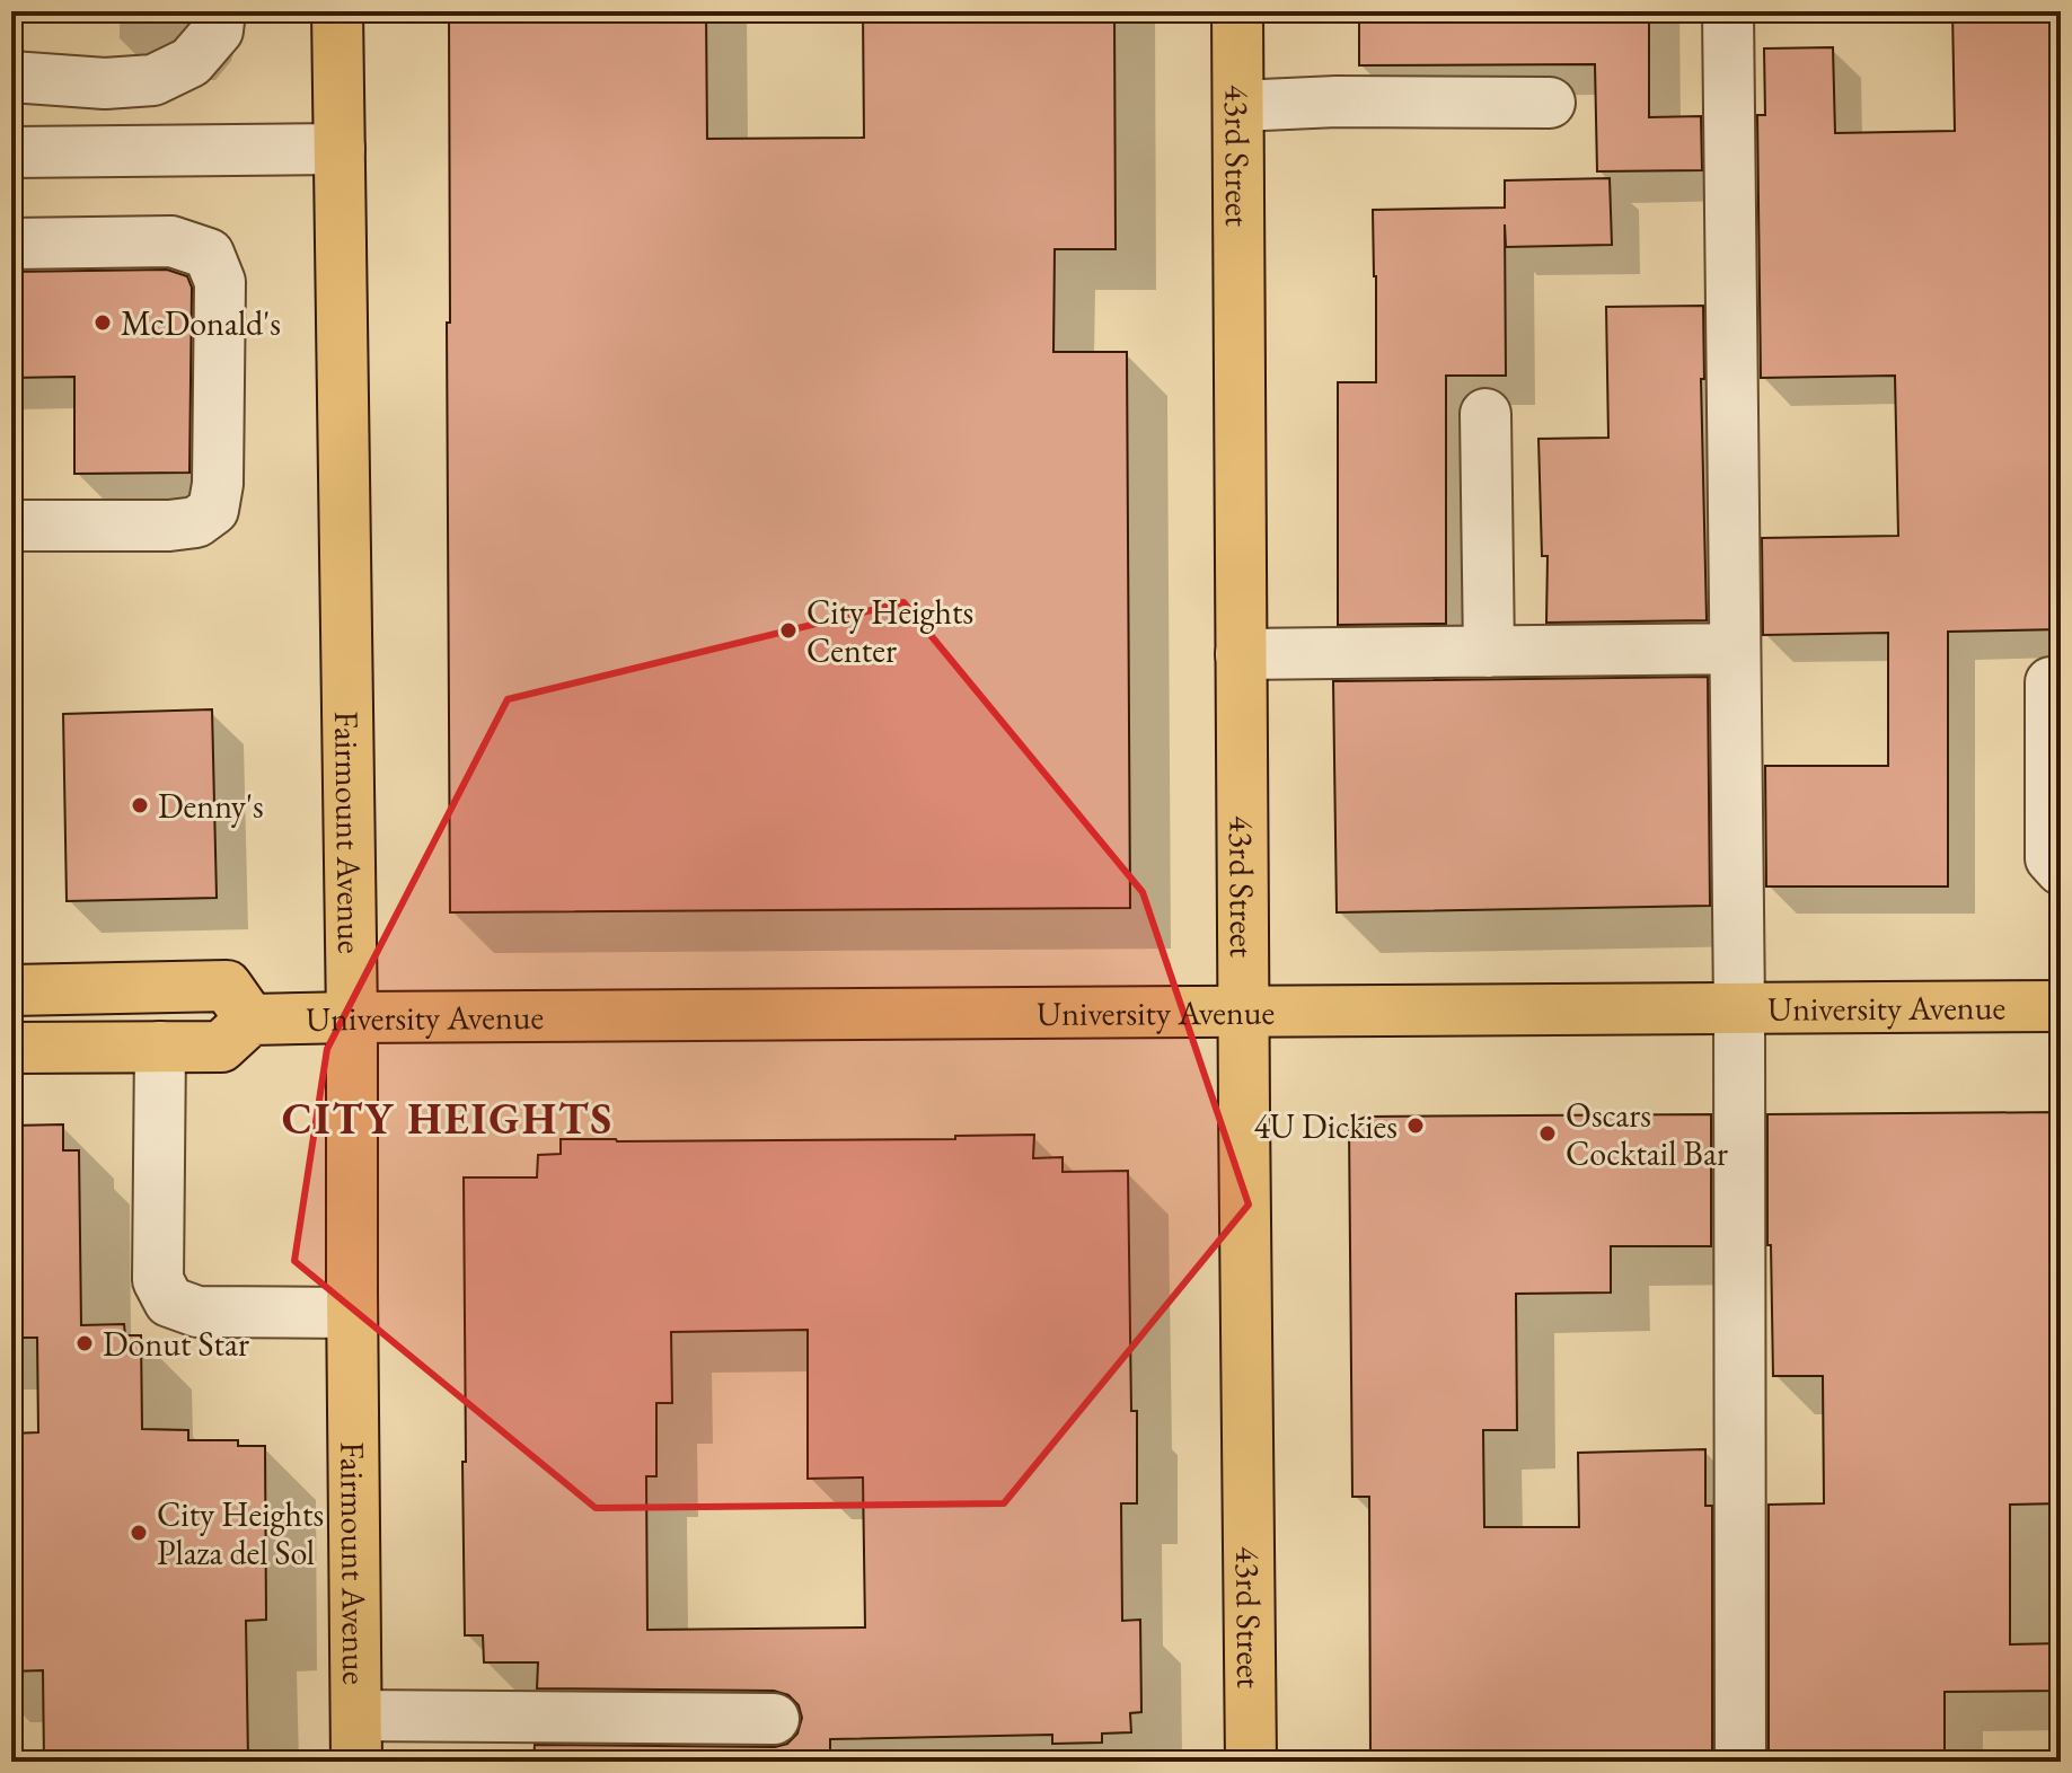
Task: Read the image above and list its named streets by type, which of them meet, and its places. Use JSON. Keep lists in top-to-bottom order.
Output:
{
  "streets": {
    "main road": ["43rd Street", "Fairmount Avenue", "University Avenue"]
  },
  "crossings": [
    ["43rd Street", "University Avenue"],
    ["Fairmount Avenue", "University Avenue"]
  ],
  "districts": ["CITY HEIGHTS"],
  "places": [
    "McDonald's",
    "City Heights Center",
    "Denny's",
    "4U Dickies",
    "Oscars Cocktail Bar",
    "Donut Star",
    "City Heights Plaza del Sol"
  ]
}
